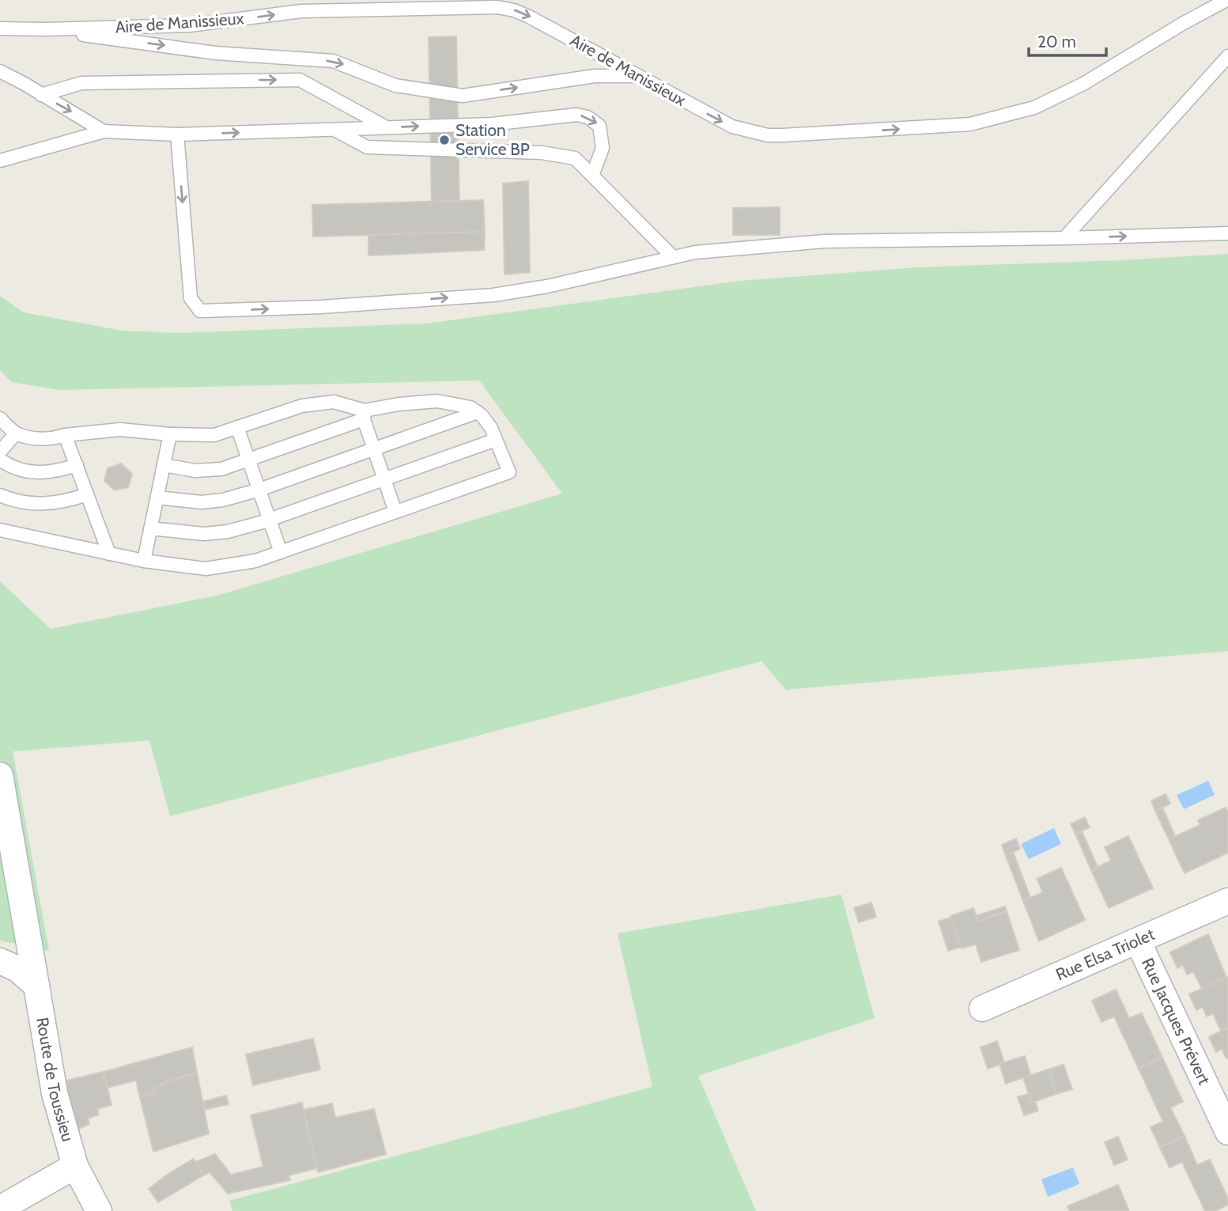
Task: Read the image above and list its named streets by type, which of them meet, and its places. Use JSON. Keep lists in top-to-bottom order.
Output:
{
  "streets": {
    "street": ["Rue Elsa Triolet", "Rue Jacques Prévert", "Route de Toussieu"],
    "lane": ["Aire de Manissieux"]
  },
  "crossings": [
    ["Rue Elsa Triolet", "Rue Jacques Prévert"]
  ],
  "places": ["Station Service BP"],
  "scale_bar": "20 m"
}
